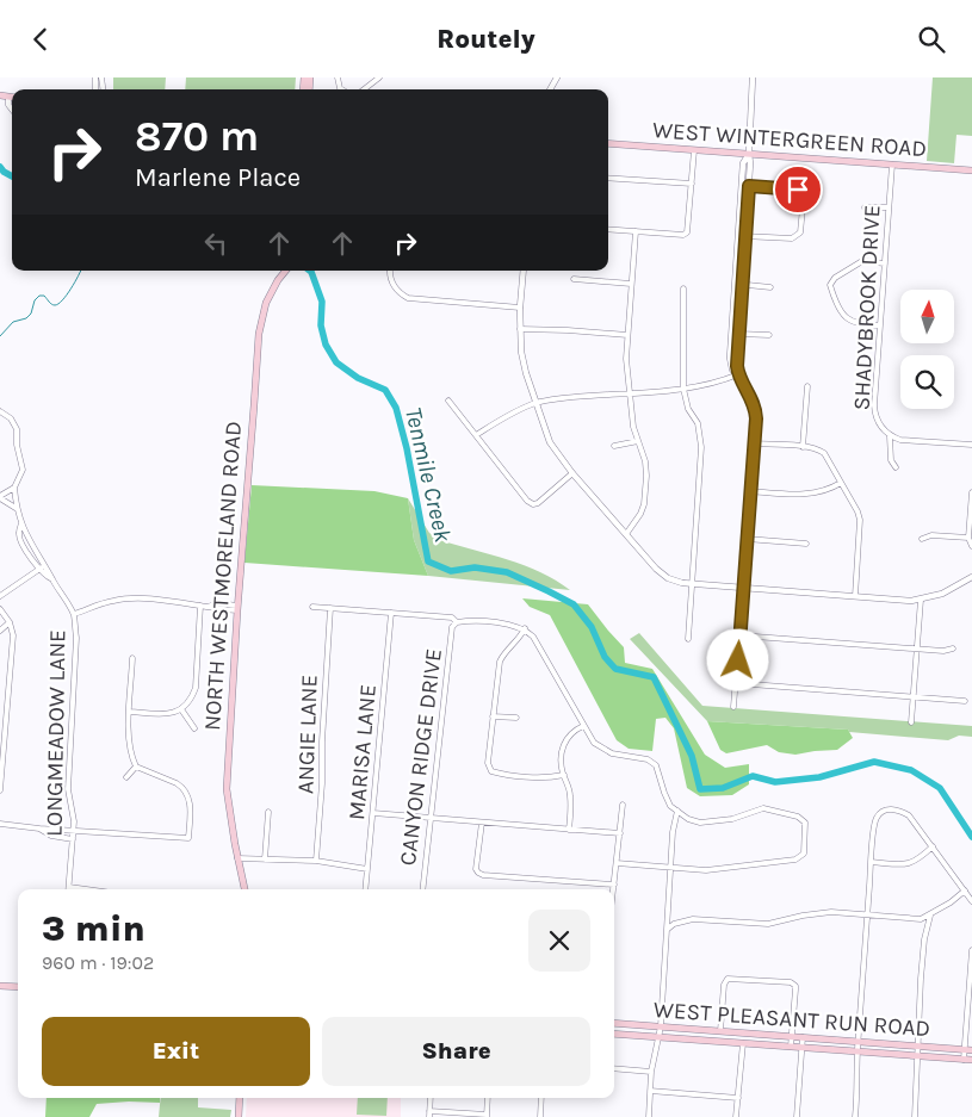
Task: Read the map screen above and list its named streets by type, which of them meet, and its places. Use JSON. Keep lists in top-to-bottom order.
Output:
{
  "streets": {
    "main road": ["WEST WINTERGREEN ROAD", "NORTH WESTMORELAND ROAD", "WEST PLEASANT RUN ROAD"],
    "street": [
      "SHADYBROOK DRIVE",
      "LONGMEADOW LANE",
      "ANGIE LANE",
      "MARISA LANE",
      "CANYON RIDGE DRIVE"
    ]
  },
  "crossings": [
    ["WEST WINTERGREEN ROAD", "SHADYBROOK DRIVE"]
  ],
  "water": ["Tenmile Creek"],
  "north": "top",
  "page": {
    "header": "Routely",
    "turn": ["870 m", "Marlene Place"],
    "heading": ["3 min", "960 m · 19:02"],
    "buttons": ["Exit", "Share"]
  }
}
